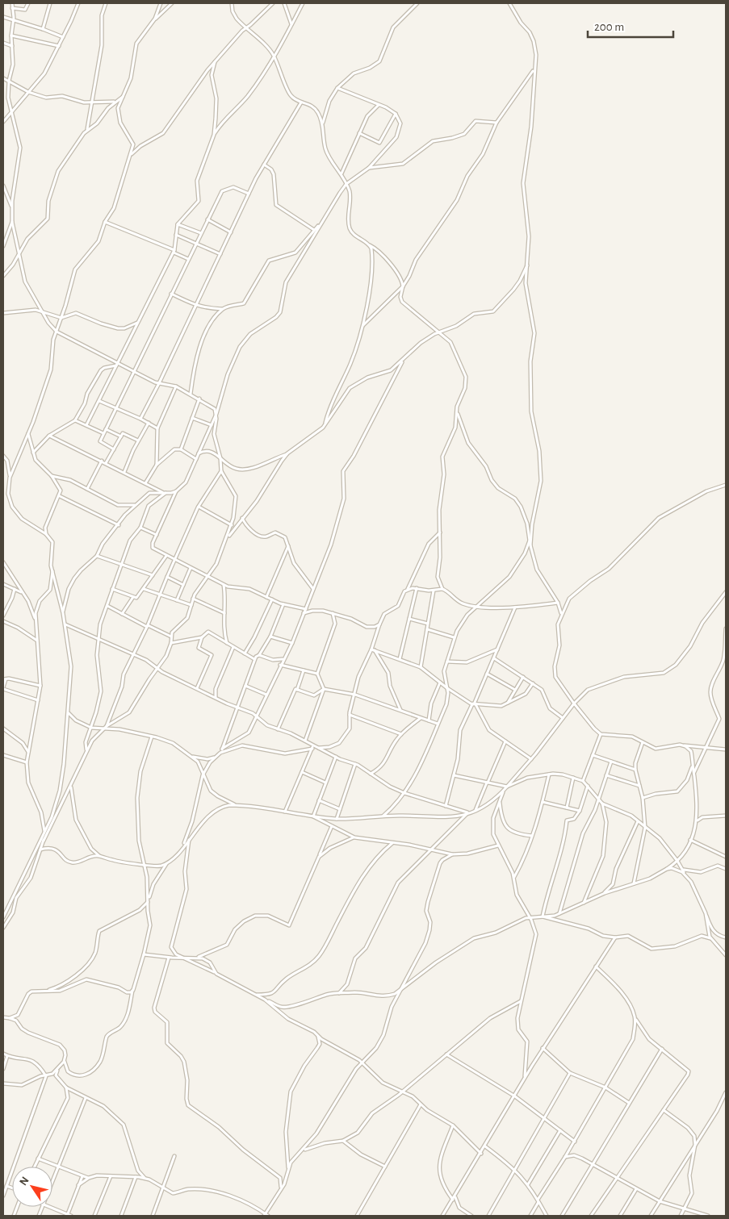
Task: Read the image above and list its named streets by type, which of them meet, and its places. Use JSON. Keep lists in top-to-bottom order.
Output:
{
  "scale_bar": "200 m",
  "north": "top left"
}
